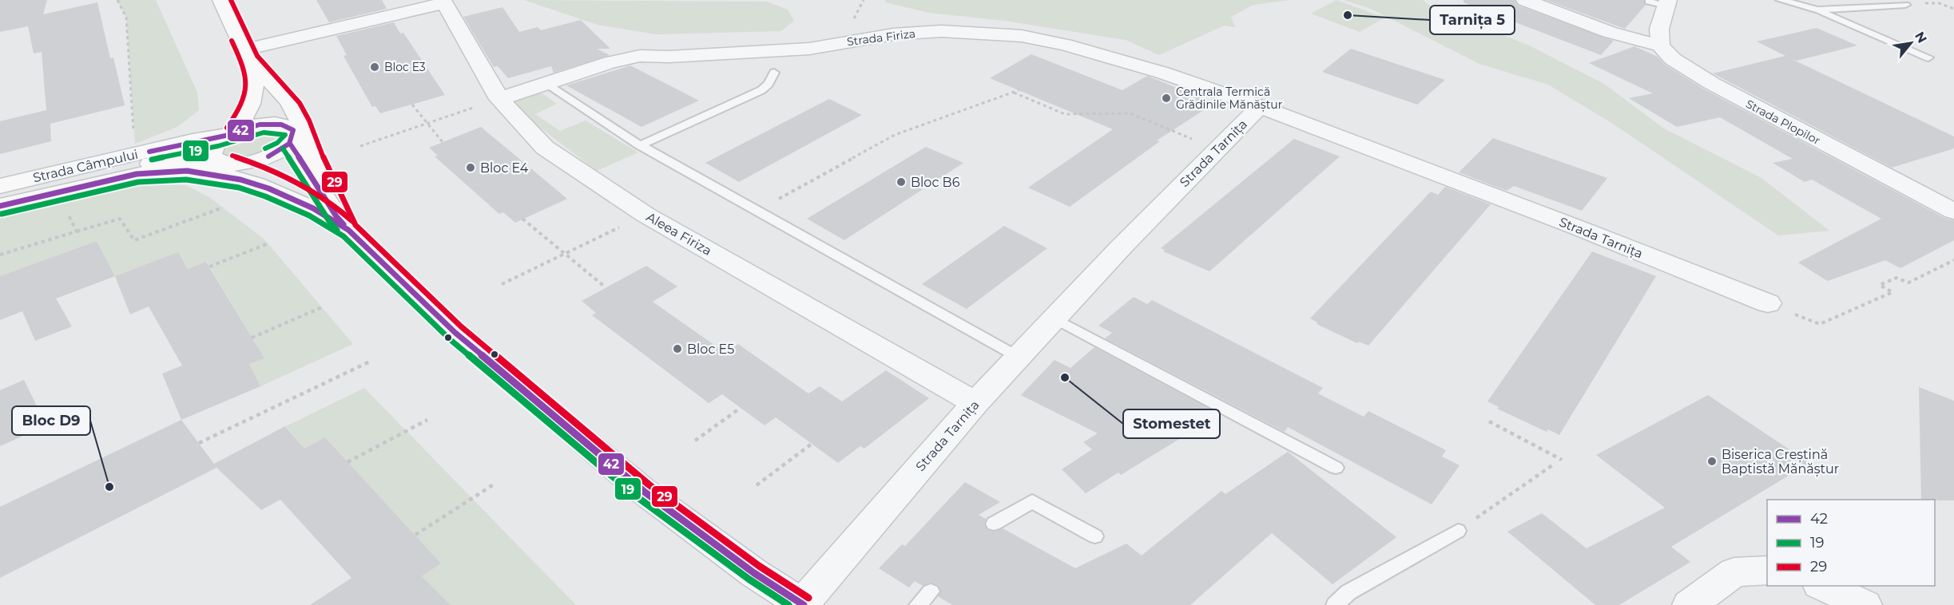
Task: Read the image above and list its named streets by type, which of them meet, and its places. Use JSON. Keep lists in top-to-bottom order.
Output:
{
  "streets": {
    "main road": ["Strada Câmpului"],
    "street": [
      "Strada Firiza",
      "Strada Plopilor",
      "Strada Tarnița",
      "Aleea Firiza"
    ]
  },
  "crossings": [
    ["Strada Firiza", "Strada Tarnița"],
    ["Strada Firiza", "Aleea Firiza"],
    ["Strada Tarnița", "Aleea Firiza"]
  ],
  "places": [
    "Tarnița 5",
    "Bloc E3",
    "Centrala Termică Grădinile Mănăștur",
    "Bloc E4",
    "Bloc B6",
    "Bloc E5",
    "Stomestet",
    "Biserica Creștină Baptistă Mănăștur",
    "Bloc D9"
  ],
  "lines": ["transit line 29", "transit line 42", "transit line 19"],
  "legend": ["42", "19", "29"],
  "north": "top right"
}
